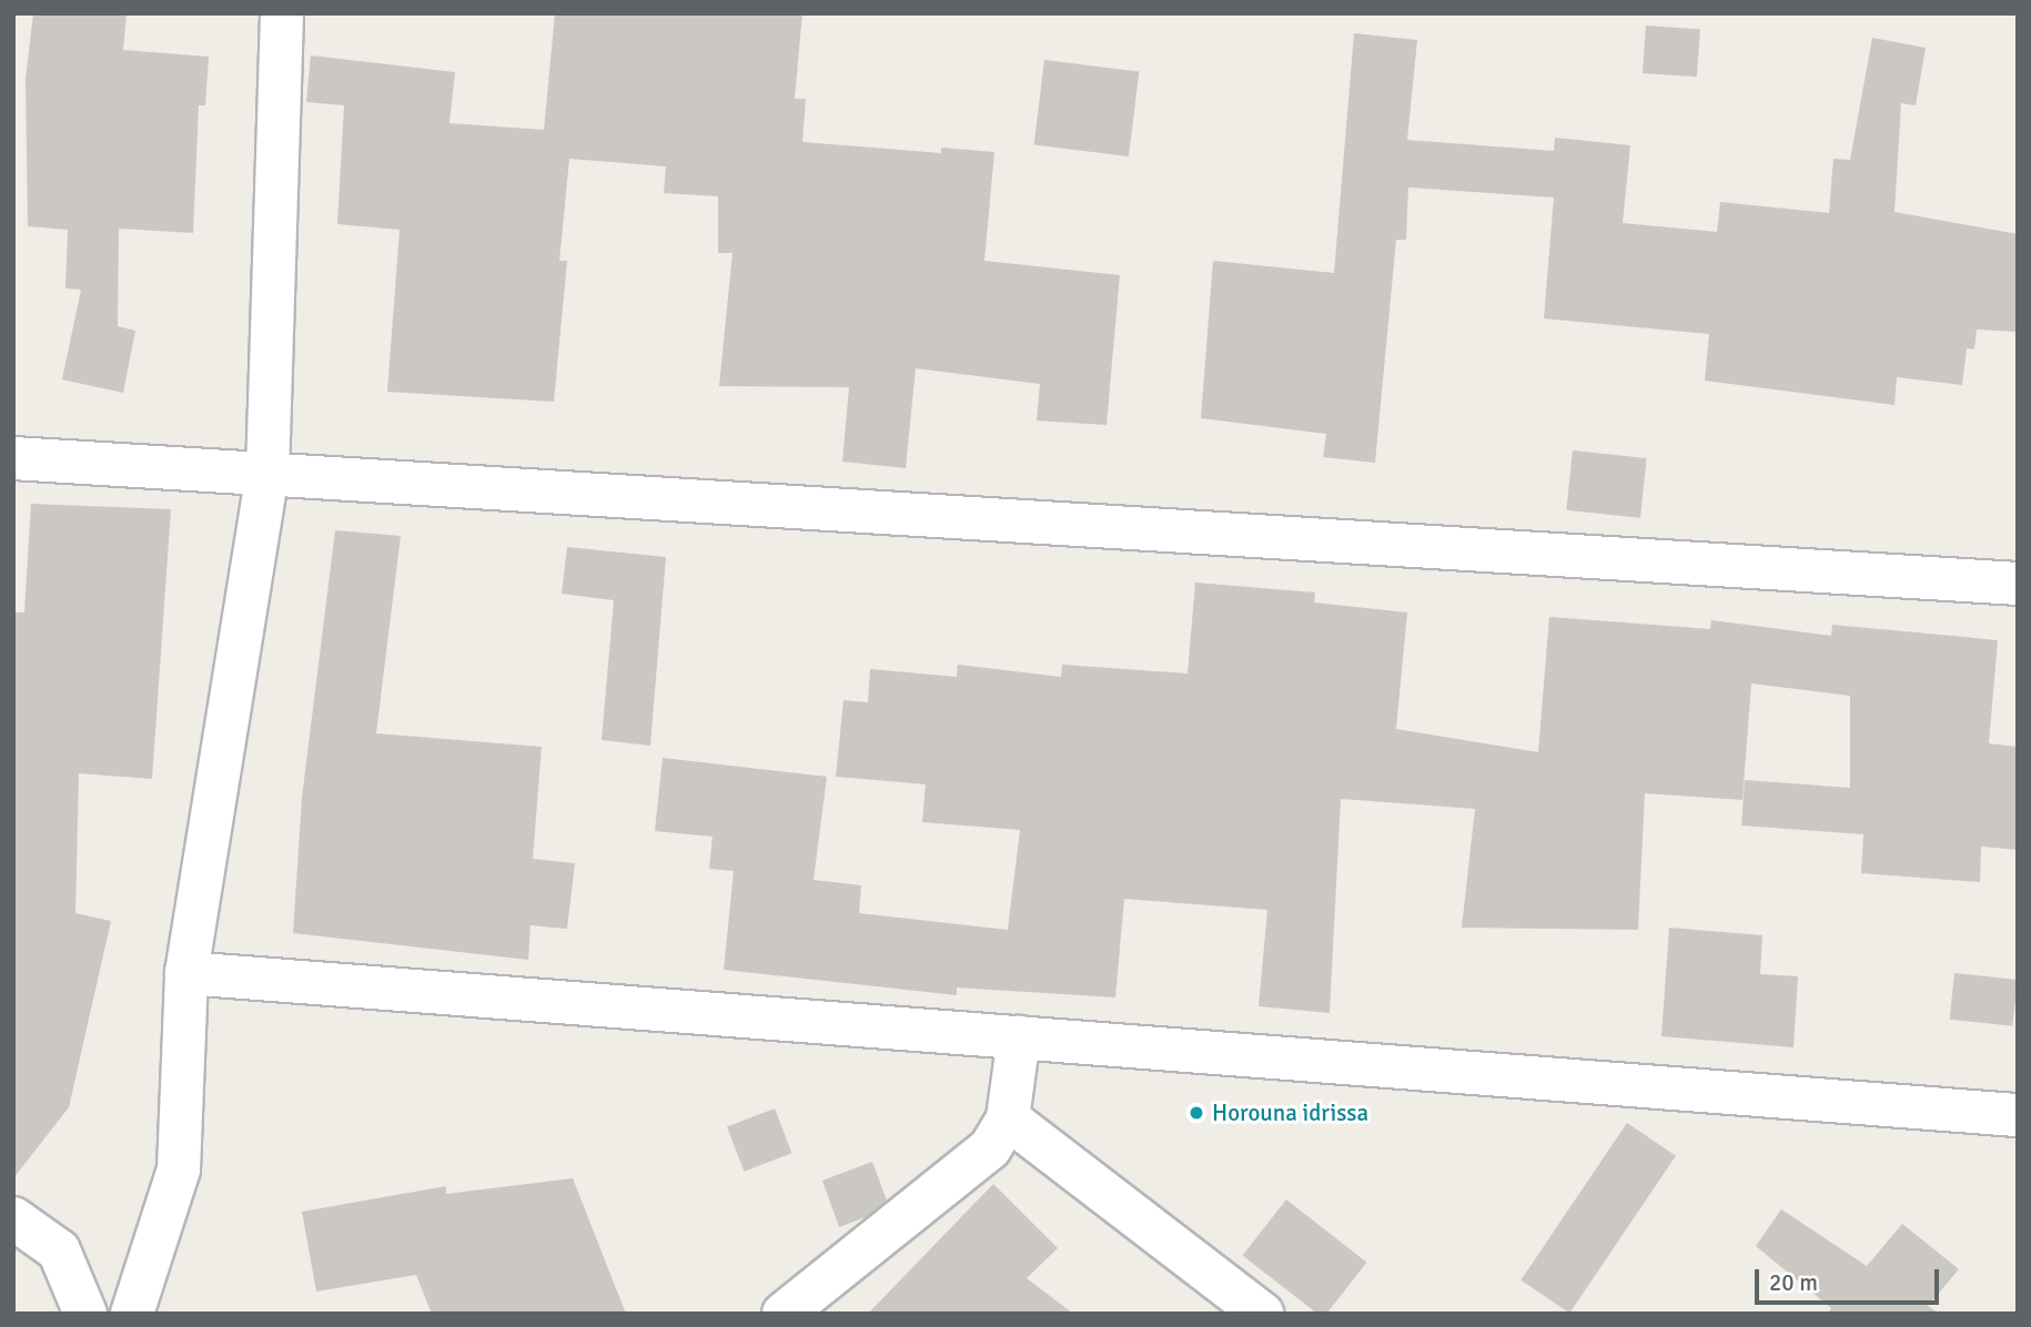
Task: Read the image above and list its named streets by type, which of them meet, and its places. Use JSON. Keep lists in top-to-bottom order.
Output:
{
  "places": ["Horouna idrissa"],
  "scale_bar": "20 m"
}
